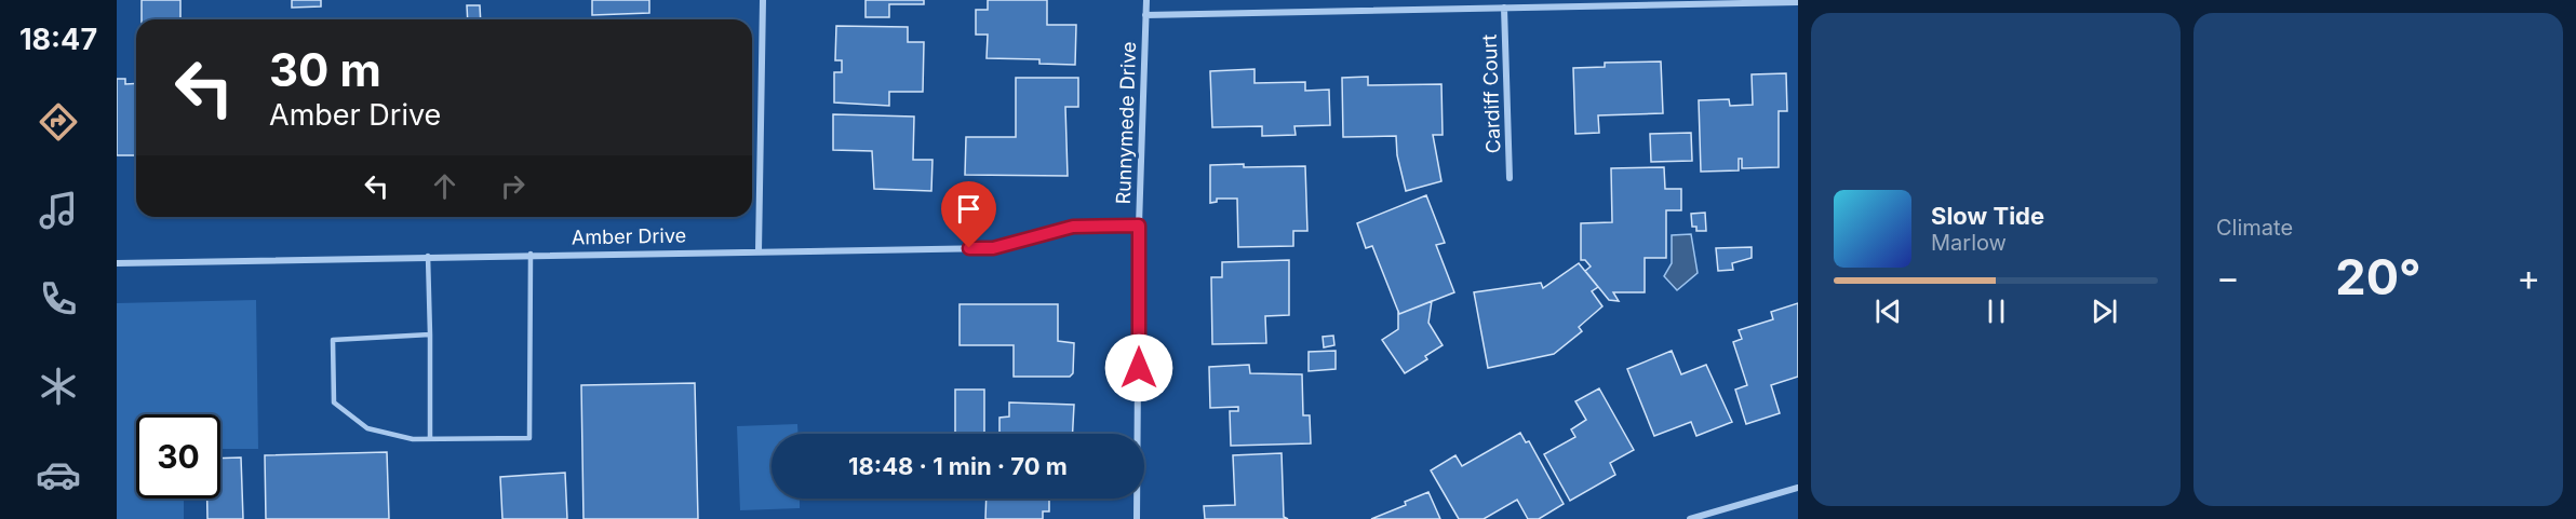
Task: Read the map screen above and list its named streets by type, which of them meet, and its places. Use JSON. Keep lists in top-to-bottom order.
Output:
{
  "streets": {
    "street": ["Cardiff Court", "Runnymede Drive", "Amber Drive"]
  },
  "crossings": [
    ["Runnymede Drive", "Amber Drive"]
  ],
  "page": {
    "tabs": "18:47",
    "tile": "Climate",
    "turn": ["30 m", "Amber Drive"],
    "song": ["Slow Tide", "Marlow"],
    "heat": ["−", "20°", "+"],
    "limit": "30",
    "trip": "18:48 · 1 min · 70 m"
  }
}
